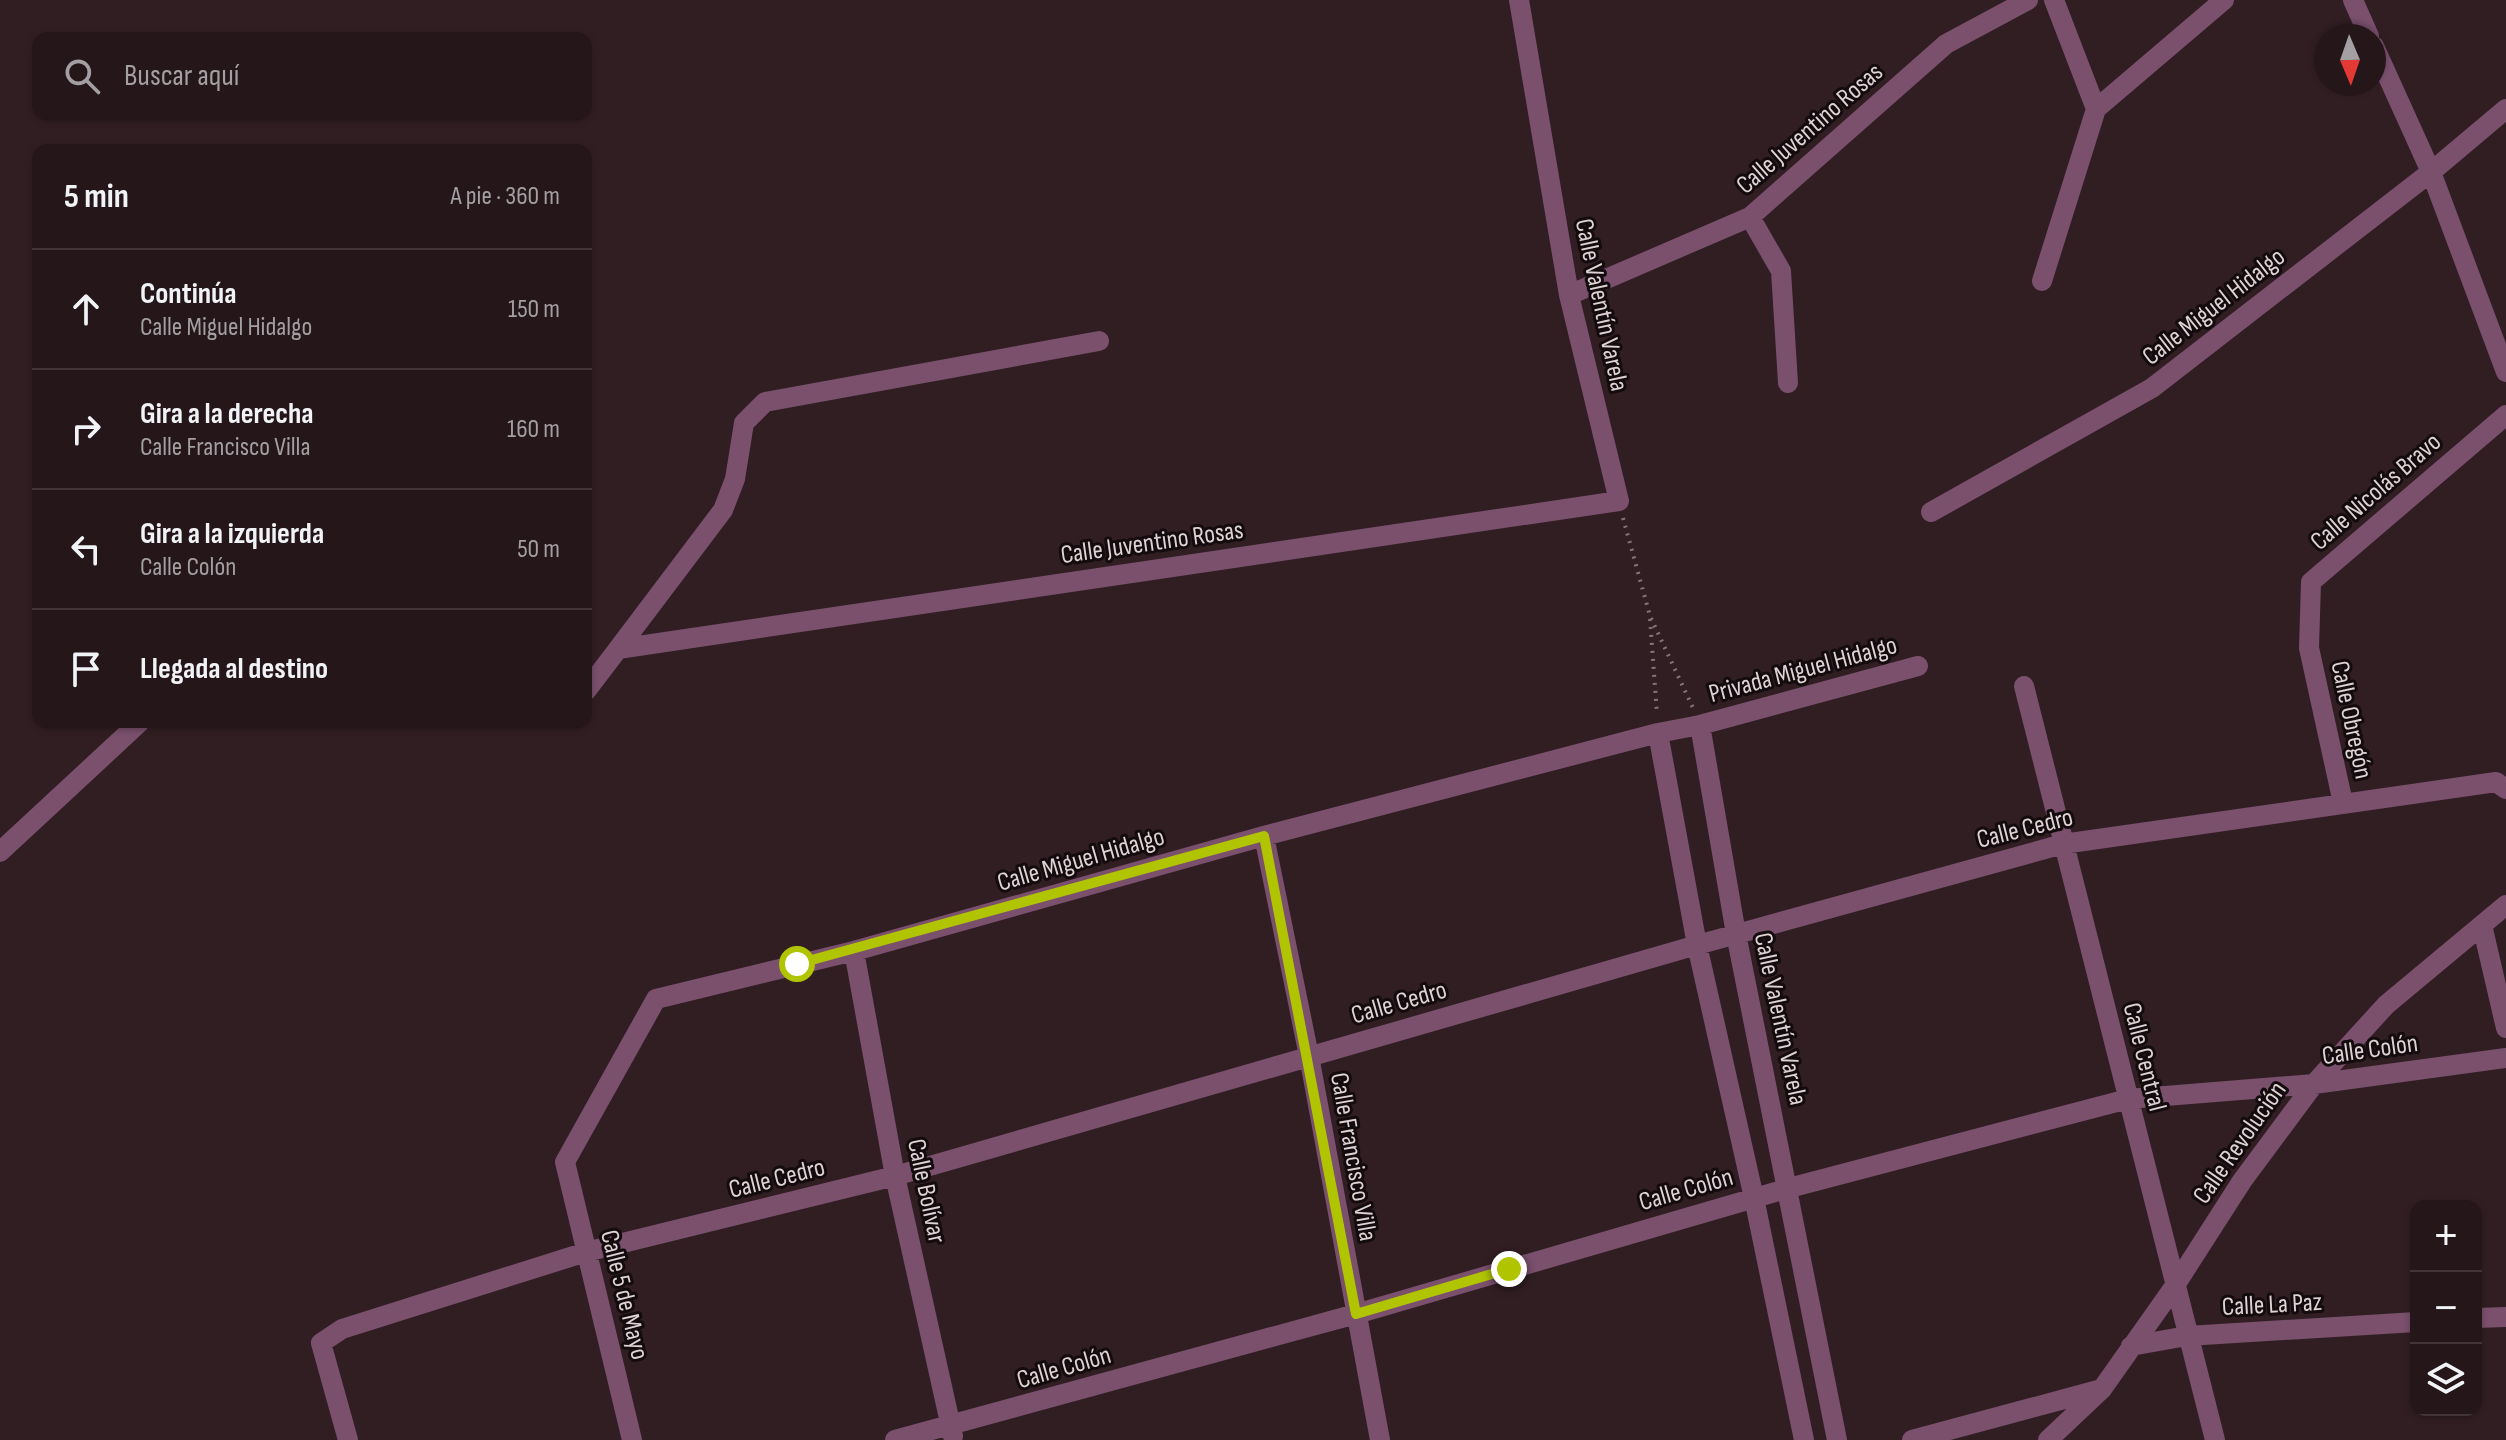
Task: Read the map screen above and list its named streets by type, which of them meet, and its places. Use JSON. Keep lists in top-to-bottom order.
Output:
{
  "streets": {
    "street": [
      "Calle Juventino Rosas",
      "Calle Valentín Varela",
      "Calle Miguel Hidalgo",
      "Calle Nicolás Bravo",
      "Privada Miguel Hidalgo",
      "Calle Obregón",
      "Calle Cedro",
      "Calle Colón",
      "Calle Central",
      "Calle Revolución",
      "Calle Francisco Villa",
      "Calle Bolívar",
      "Calle 5 de Mayo",
      "Calle La Paz"
    ]
  },
  "crossings": [
    ["Calle Juventino Rosas", "Calle Valentín Varela"],
    ["Calle Valentín Varela", "Calle Miguel Hidalgo"],
    ["Calle Valentín Varela", "Privada Miguel Hidalgo"],
    ["Calle Valentín Varela", "Calle Cedro"],
    ["Calle Valentín Varela", "Calle Colón"],
    ["Calle Miguel Hidalgo", "Privada Miguel Hidalgo"],
    ["Calle Miguel Hidalgo", "Calle Francisco Villa"],
    ["Calle Miguel Hidalgo", "Calle Bolívar"],
    ["Calle Miguel Hidalgo", "Calle 5 de Mayo"],
    ["Calle Nicolás Bravo", "Calle Obregón"],
    ["Calle Obregón", "Calle Cedro"],
    ["Calle Cedro", "Calle Central"],
    ["Calle Cedro", "Calle Francisco Villa"],
    ["Calle Cedro", "Calle Bolívar"],
    ["Calle Cedro", "Calle 5 de Mayo"],
    ["Calle Colón", "Calle Central"],
    ["Calle Colón", "Calle Revolución"],
    ["Calle Colón", "Calle Francisco Villa"],
    ["Calle Colón", "Calle Bolívar"],
    ["Calle Central", "Calle Revolución"],
    ["Calle Central", "Calle La Paz"],
    ["Calle Revolución", "Calle La Paz"]
  ],
  "north": "bottom",
  "page": {
    "search": "Buscar aquí",
    "heading": ["5 min", "A pie · 360 m"],
    "list": [
      ["Continúa", "Calle Miguel Hidalgo", "150 m"],
      ["Gira a la derecha", "Calle Francisco Villa", "160 m"],
      ["Gira a la izquierda", "Calle Colón", "50 m"],
      "Llegada al destino"
    ],
    "map_buttons": ["+", "−"]
  }
}
